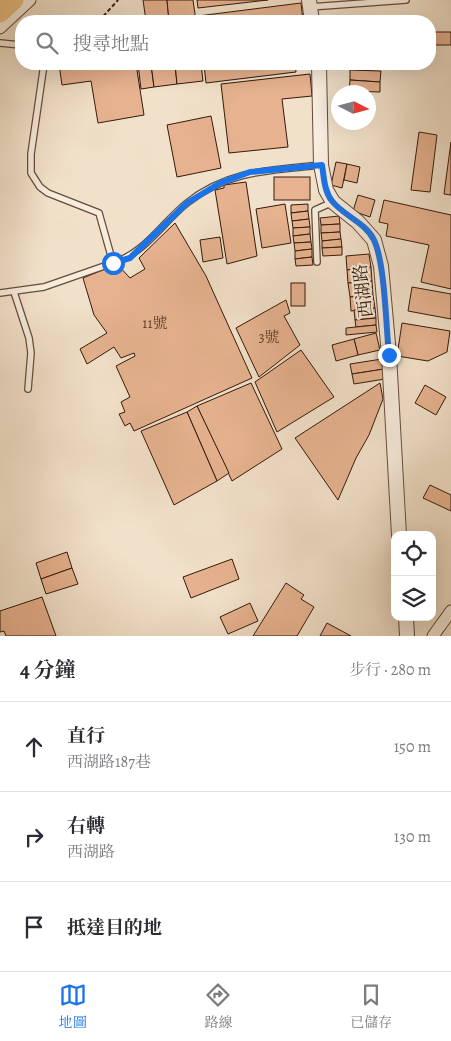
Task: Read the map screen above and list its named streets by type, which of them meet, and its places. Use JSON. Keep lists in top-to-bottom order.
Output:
{
  "streets": {
    "street": ["西湖路"]
  },
  "house_numbers": ["11號", "3號"],
  "north": "right",
  "page": {
    "search": "搜尋地點",
    "heading": ["4 分鐘", "步行 · 280 m"],
    "list": [
      ["直行", "西湖路187巷", "150 m"],
      ["右轉", "西湖路", "130 m"],
      "抵達目的地"
    ],
    "nav": ["地圖", "路線", "已儲存"]
  }
}
